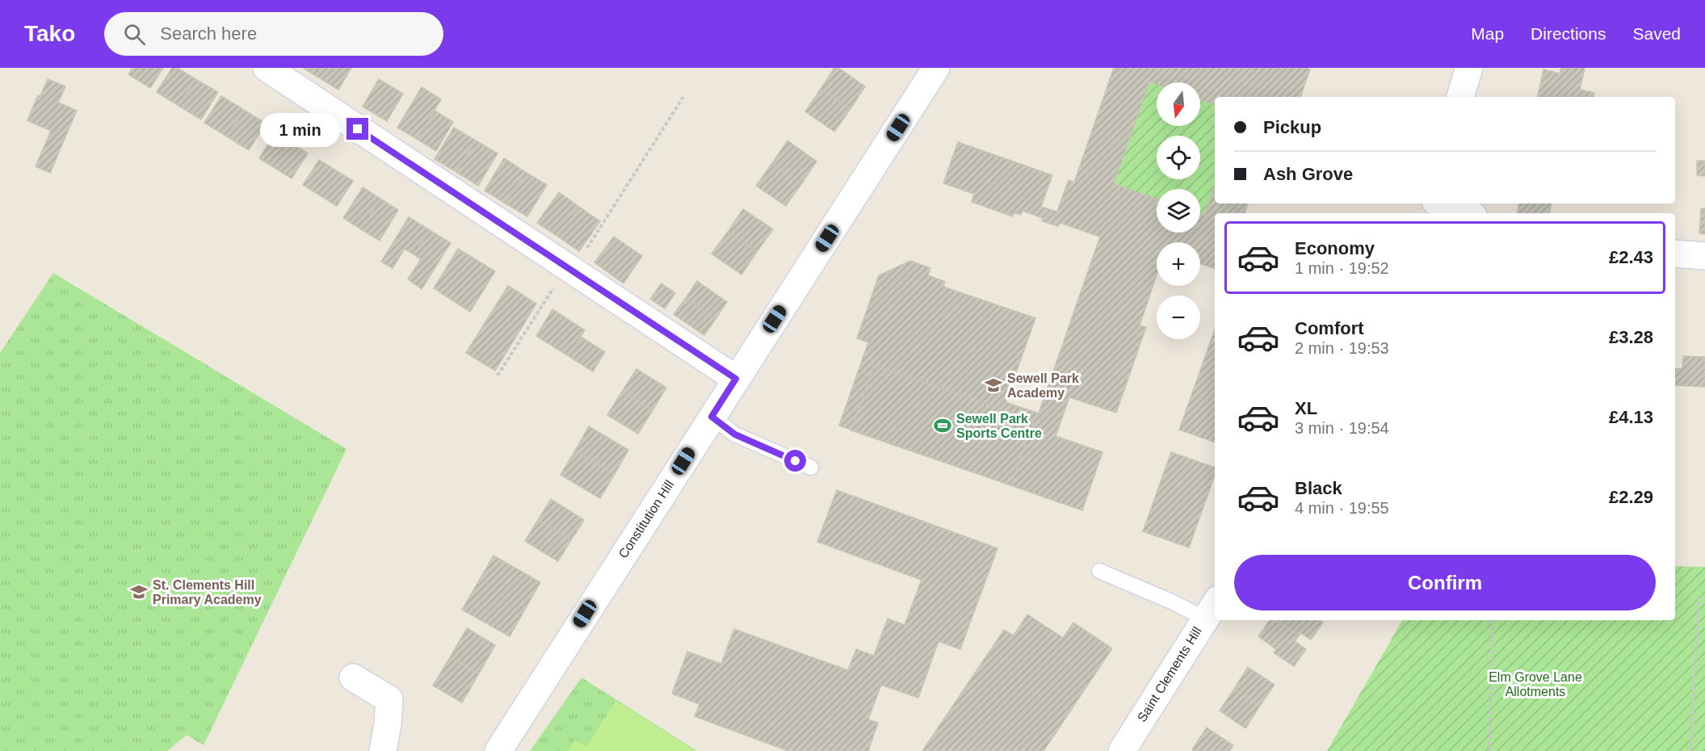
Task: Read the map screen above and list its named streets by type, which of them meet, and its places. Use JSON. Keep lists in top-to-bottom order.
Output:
{
  "streets": {
    "street": ["Constitution Hill", "Saint Clements Hill"]
  },
  "parks": ["Elm Grove Lane Allotments"],
  "places": {
    "school or university": ["Sewell Park Academy", "St. Clements Hill Primary Academy"],
    "sports": ["Sewell Park Sports Centre"]
  },
  "north": "bottom",
  "page": {
    "header": "Tako",
    "search": "Search here",
    "nav": ["Map", "Directions", "Saved"],
    "map_buttons": ["+", "−"],
    "banner": ["Pickup", "Ash Grove"],
    "bubble": "1 min",
    "list": [
      {
        "name": "Economy",
        "note": "1 min · 19:52",
        "value": "£2.43"
      },
      {
        "name": "Comfort",
        "note": "2 min · 19:53",
        "value": "£3.28"
      },
      {
        "name": "XL",
        "note": "3 min · 19:54",
        "value": "£4.13"
      },
      {
        "name": "Black",
        "note": "4 min · 19:55",
        "value": "£2.29"
      }
    ],
    "buttons": "Confirm"
  }
}
